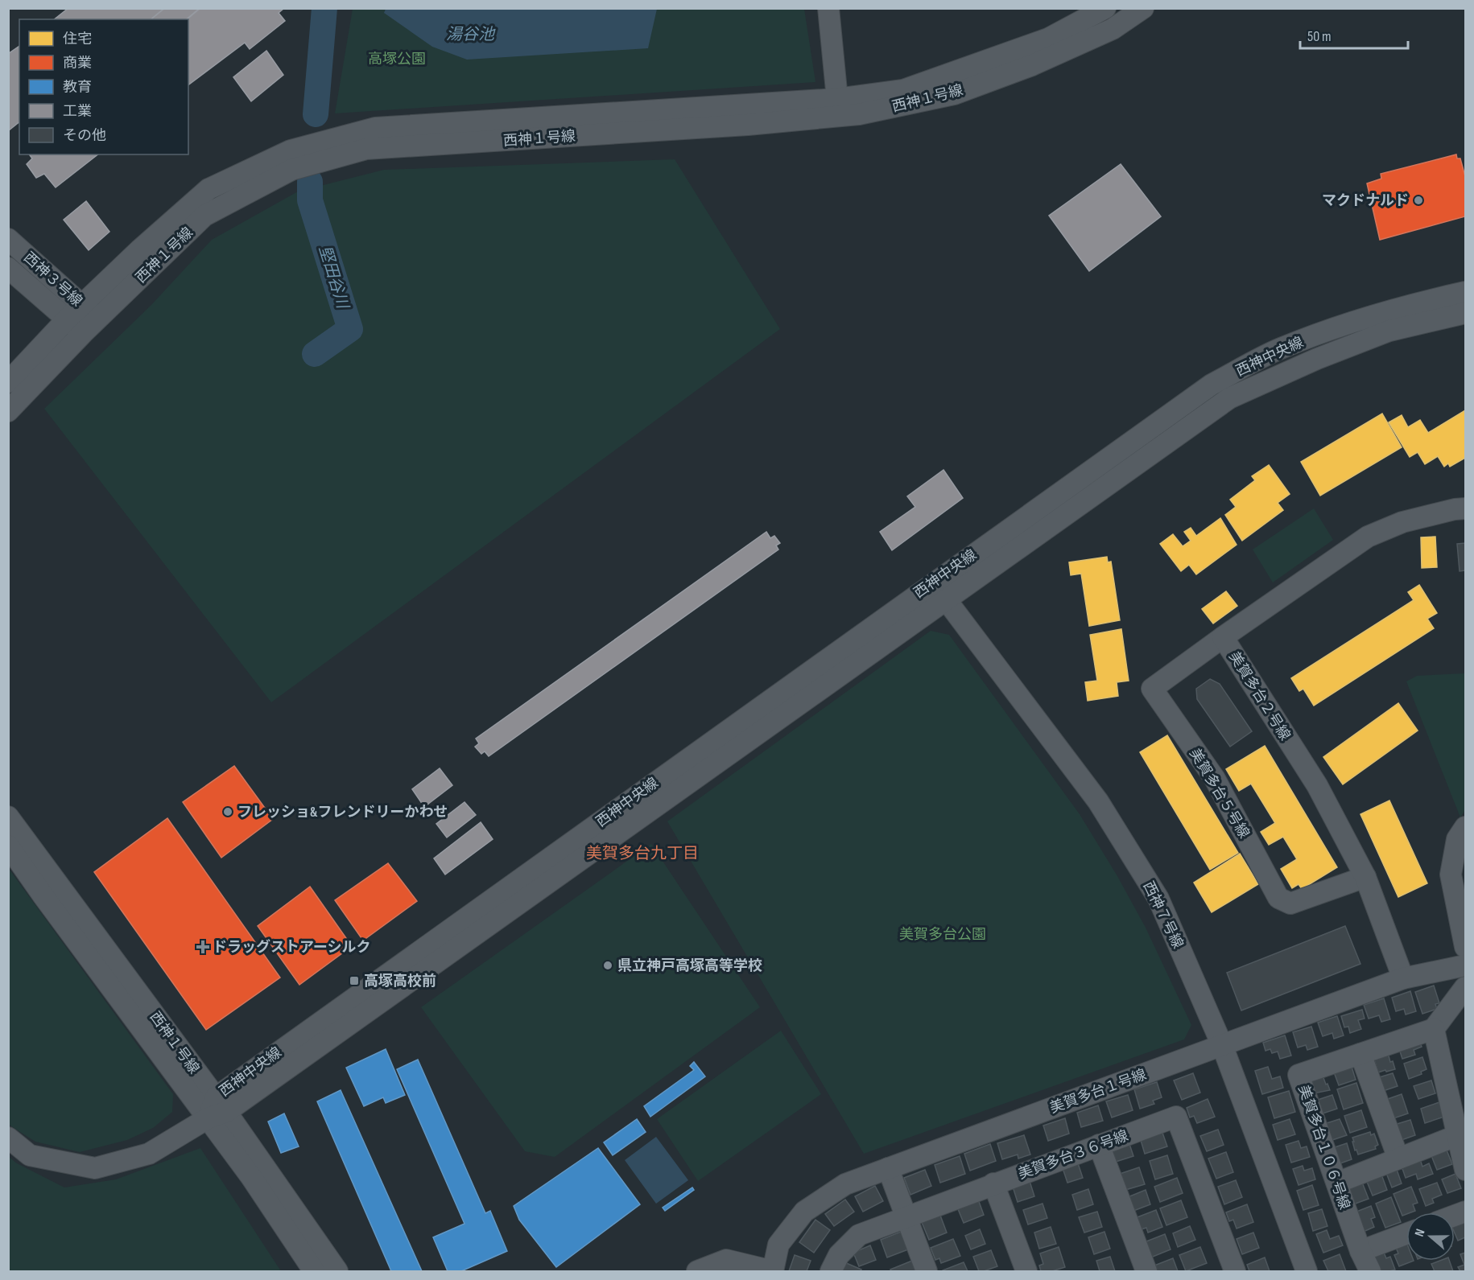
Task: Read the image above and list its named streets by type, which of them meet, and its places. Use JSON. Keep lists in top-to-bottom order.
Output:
{
  "streets": {
    "street": [
      "西神１号線",
      "西神３号線",
      "西神中央線",
      "美賀多台２号線",
      "美賀多台５号線",
      "西神７号線",
      "美賀多台１号線",
      "美賀多台１０６号線",
      "美賀多台３６号線"
    ]
  },
  "crossings": [
    ["西神１号線", "西神３号線"],
    ["西神１号線", "西神中央線"],
    ["西神中央線", "西神７号線"],
    ["美賀多台２号線", "美賀多台５号線"],
    ["美賀多台２号線", "美賀多台１号線"],
    ["西神７号線", "美賀多台１号線"]
  ],
  "districts": ["美賀多台九丁目"],
  "water": ["湯谷池", "堅田谷川"],
  "parks": ["高塚公園", "美賀多台公園"],
  "places": {
    "other": ["マクドナルド", "フレッショ&フレンドリーかわせ", "県立神戸高塚高等学校"],
    "health": ["ドラッグストアーシルク"],
    "transit": ["高塚高校前"]
  },
  "legend": [
    "住宅",
    "商業",
    "教育",
    "工業",
    "その他"
  ],
  "scale_bar": "50 m",
  "north": "left"
}
